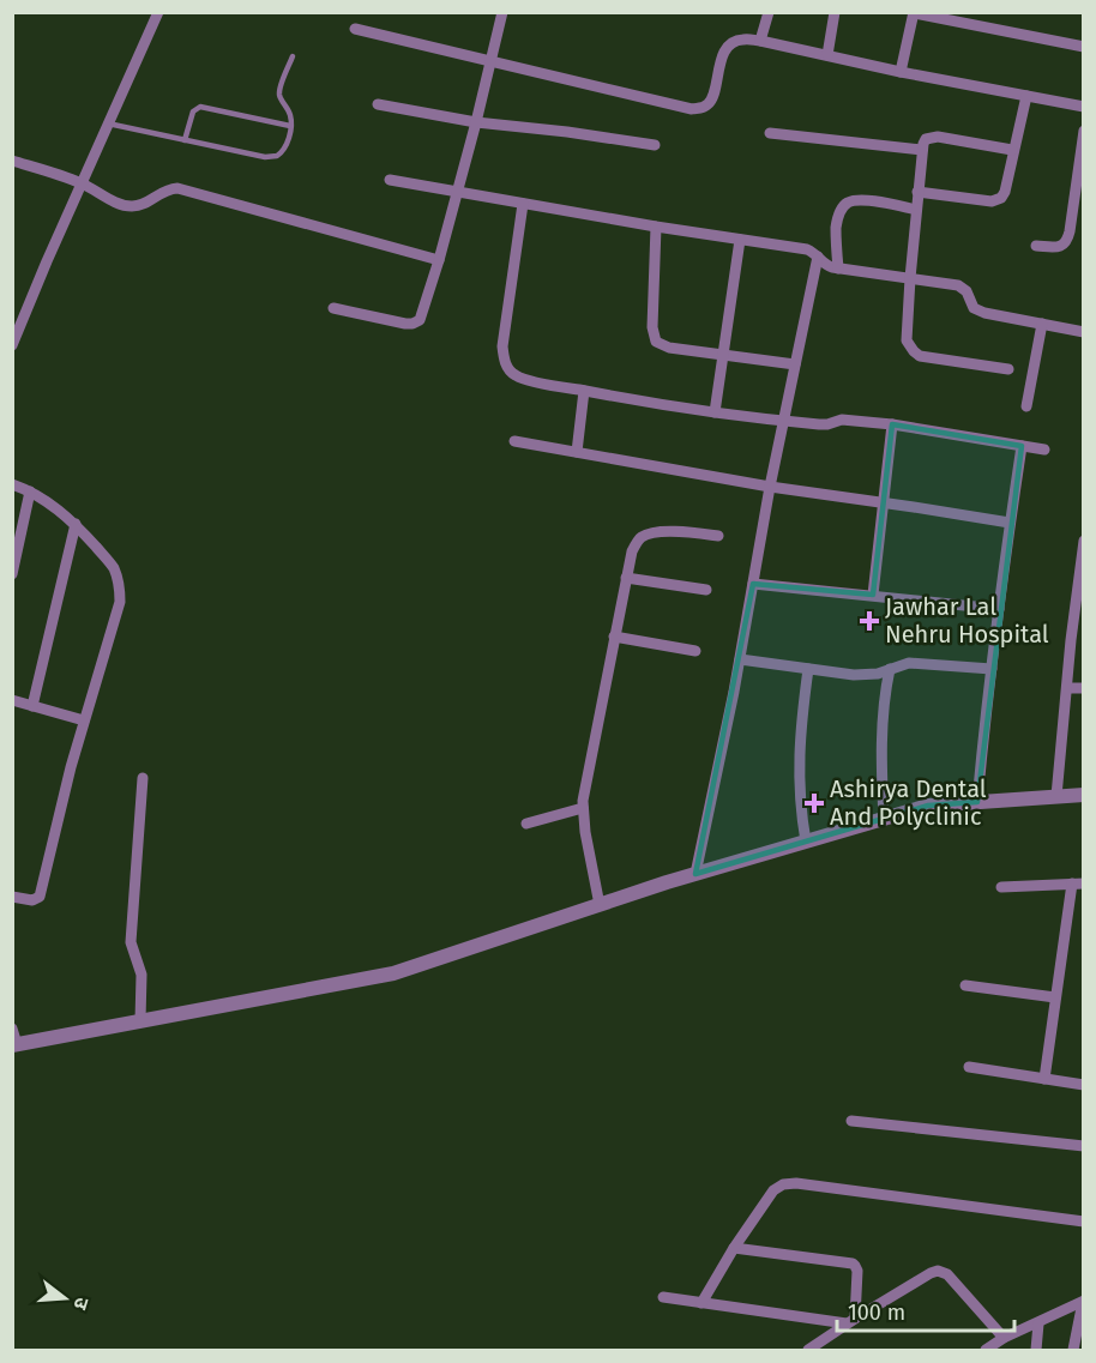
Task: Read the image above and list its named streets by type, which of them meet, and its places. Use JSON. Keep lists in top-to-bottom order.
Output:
{
  "places": {
    "health": ["Jawhar Lal Nehru Hospital", "Ashirya Dental And Polyclinic"]
  },
  "scale_bar": "100 m",
  "north": "right"
}
